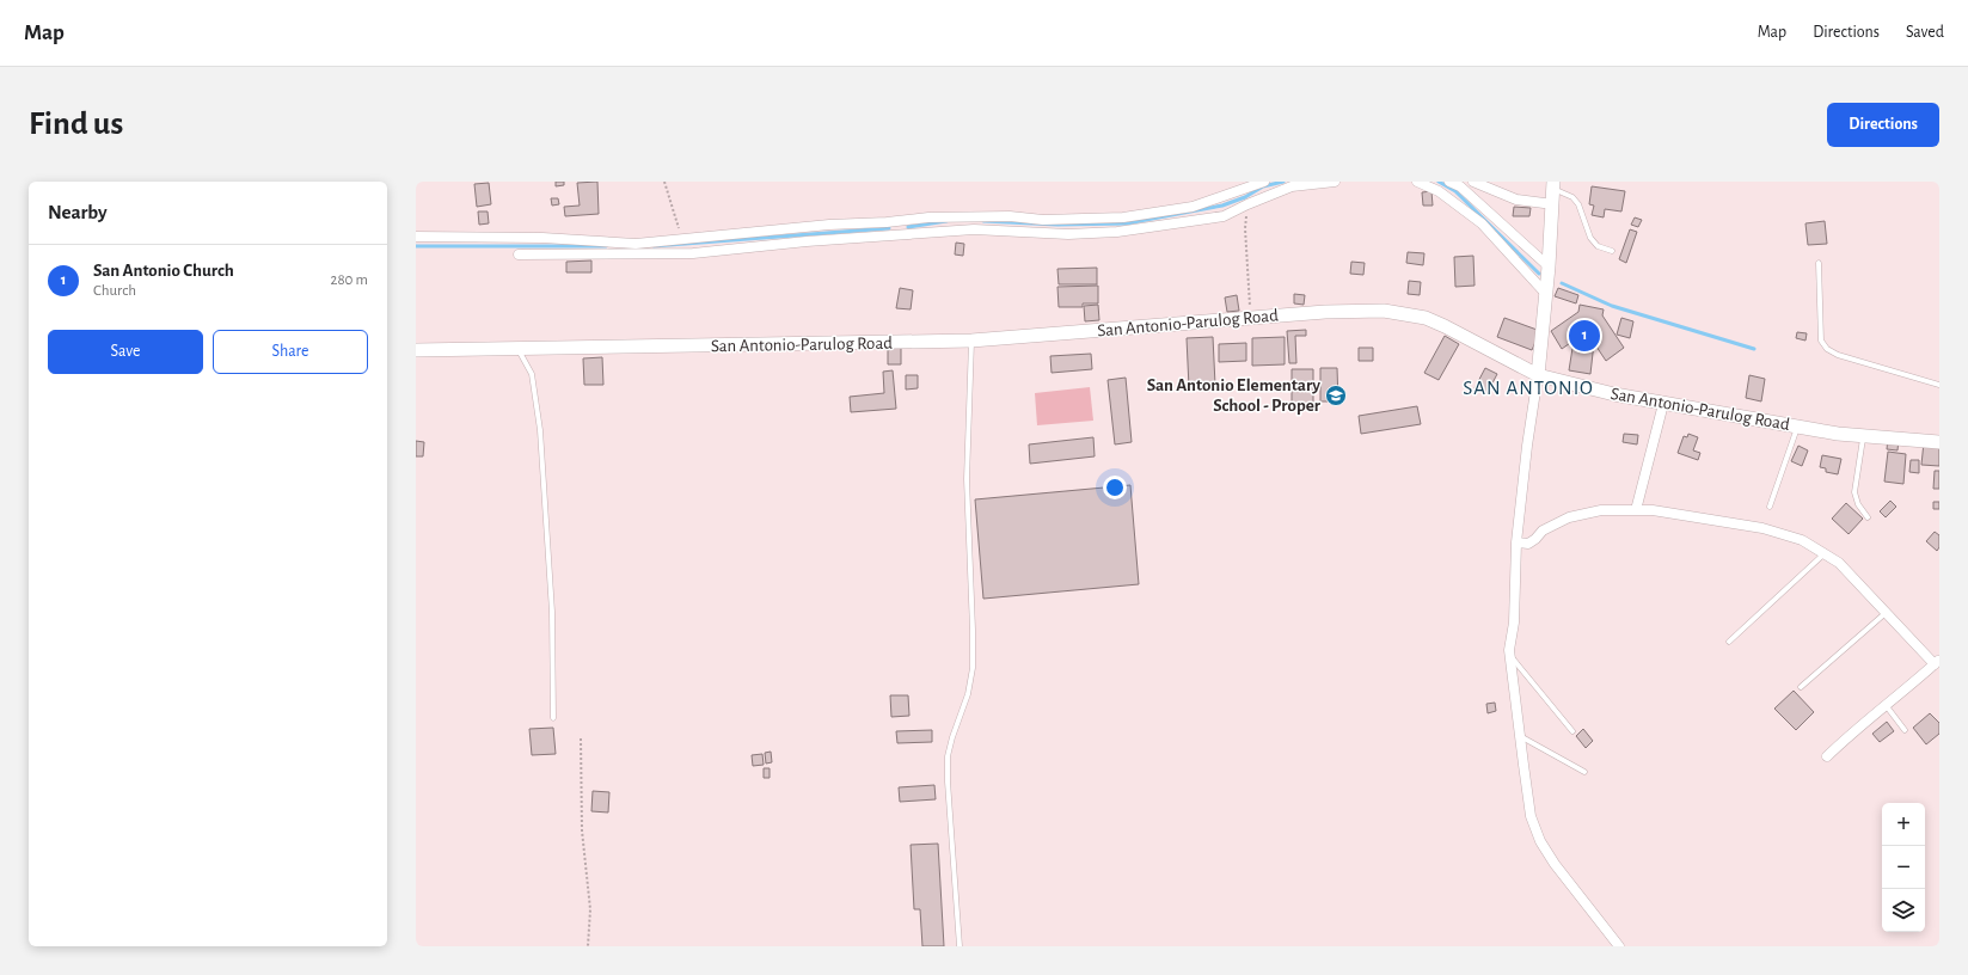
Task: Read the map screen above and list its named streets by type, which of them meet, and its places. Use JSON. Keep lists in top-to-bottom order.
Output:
{
  "streets": {
    "street": ["San Antonio-Parulog Road"]
  },
  "districts": ["SAN ANTONIO"],
  "places": {
    "school or university": ["San Antonio Elementary School - Proper"]
  },
  "page": {
    "header": "Map",
    "nav": ["Map", "Directions", "Saved"],
    "buttons": [
      "Directions",
      ["Save", "Share"]
    ],
    "title": "Find us",
    "heading": "Nearby",
    "list": [
      {
        "mark": "1",
        "name": "San Antonio Church",
        "note": "Church",
        "value": "280 m"
      }
    ],
    "pins": "1",
    "map_buttons": ["+", "−"]
  }
}
